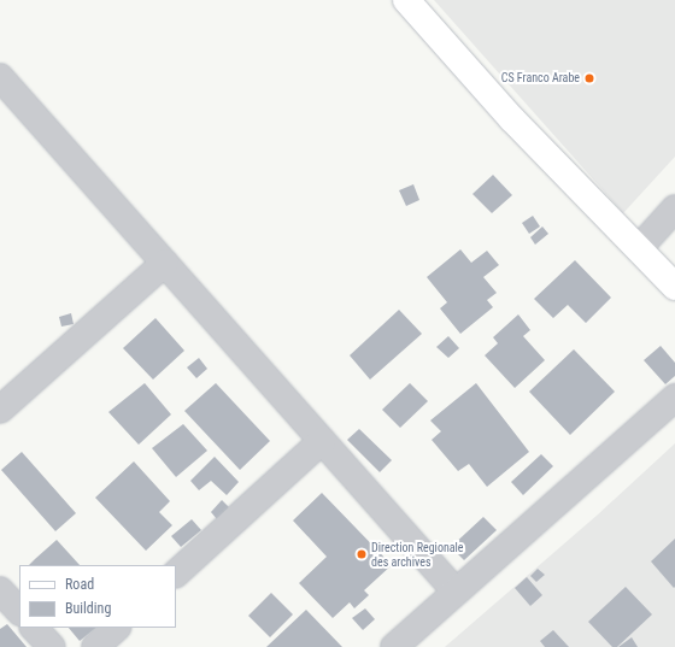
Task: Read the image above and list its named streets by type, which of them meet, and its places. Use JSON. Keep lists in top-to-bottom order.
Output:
{
  "places": ["CS Franco Arabe", "Direction Regionale des archives"],
  "legend": ["Road", "Building"]
}
